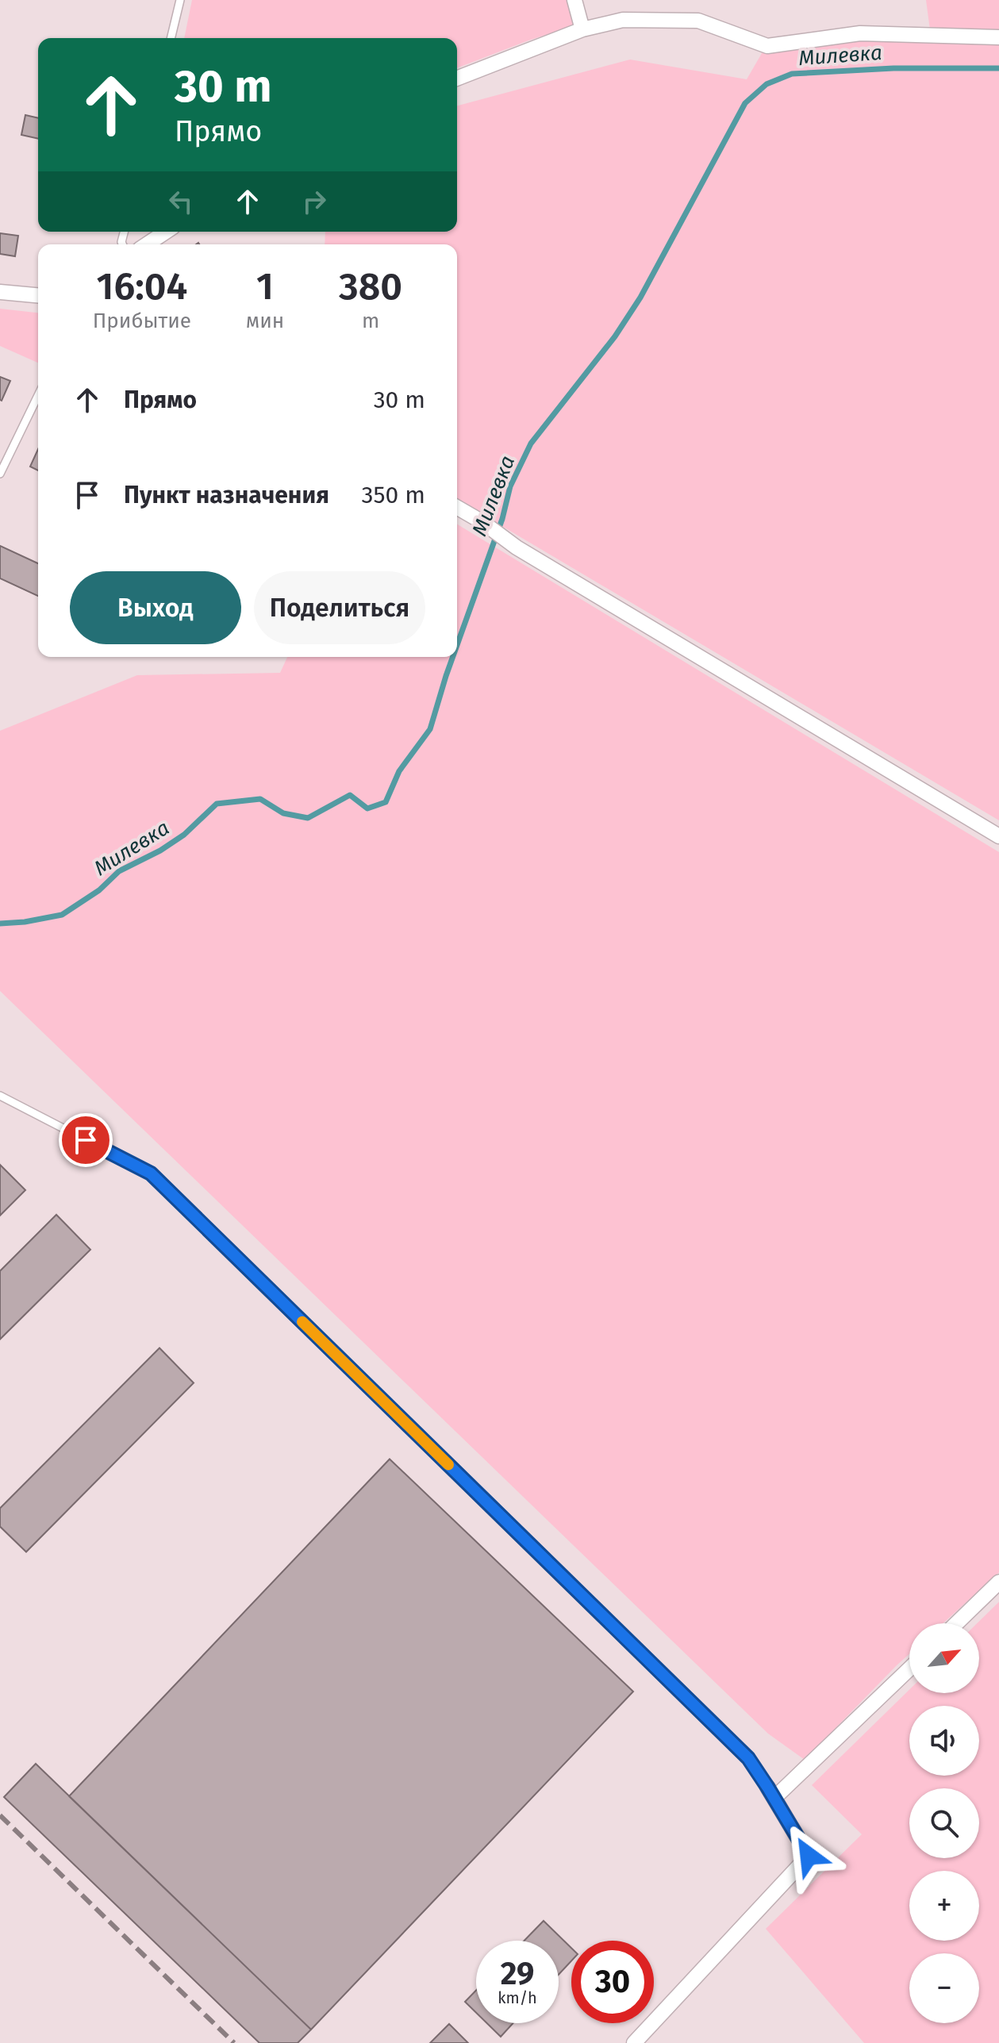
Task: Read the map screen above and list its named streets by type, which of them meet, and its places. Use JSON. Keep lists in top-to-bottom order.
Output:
{
  "water": ["Милевка"],
  "north": "top right",
  "page": {
    "turn": ["30 m", "Прямо"],
    "eta": [
      "16:04",
      "Прибытие",
      "1",
      "мин",
      "380",
      "m"
    ],
    "list": [
      {
        "name": "Прямо",
        "value": "30 m"
      },
      {
        "name": "Пункт назначения",
        "value": "350 m"
      }
    ],
    "buttons": ["Выход", "Поделиться"],
    "map_buttons": ["+", "−"],
    "speed": "29 km/h",
    "limit": "30"
  }
}
